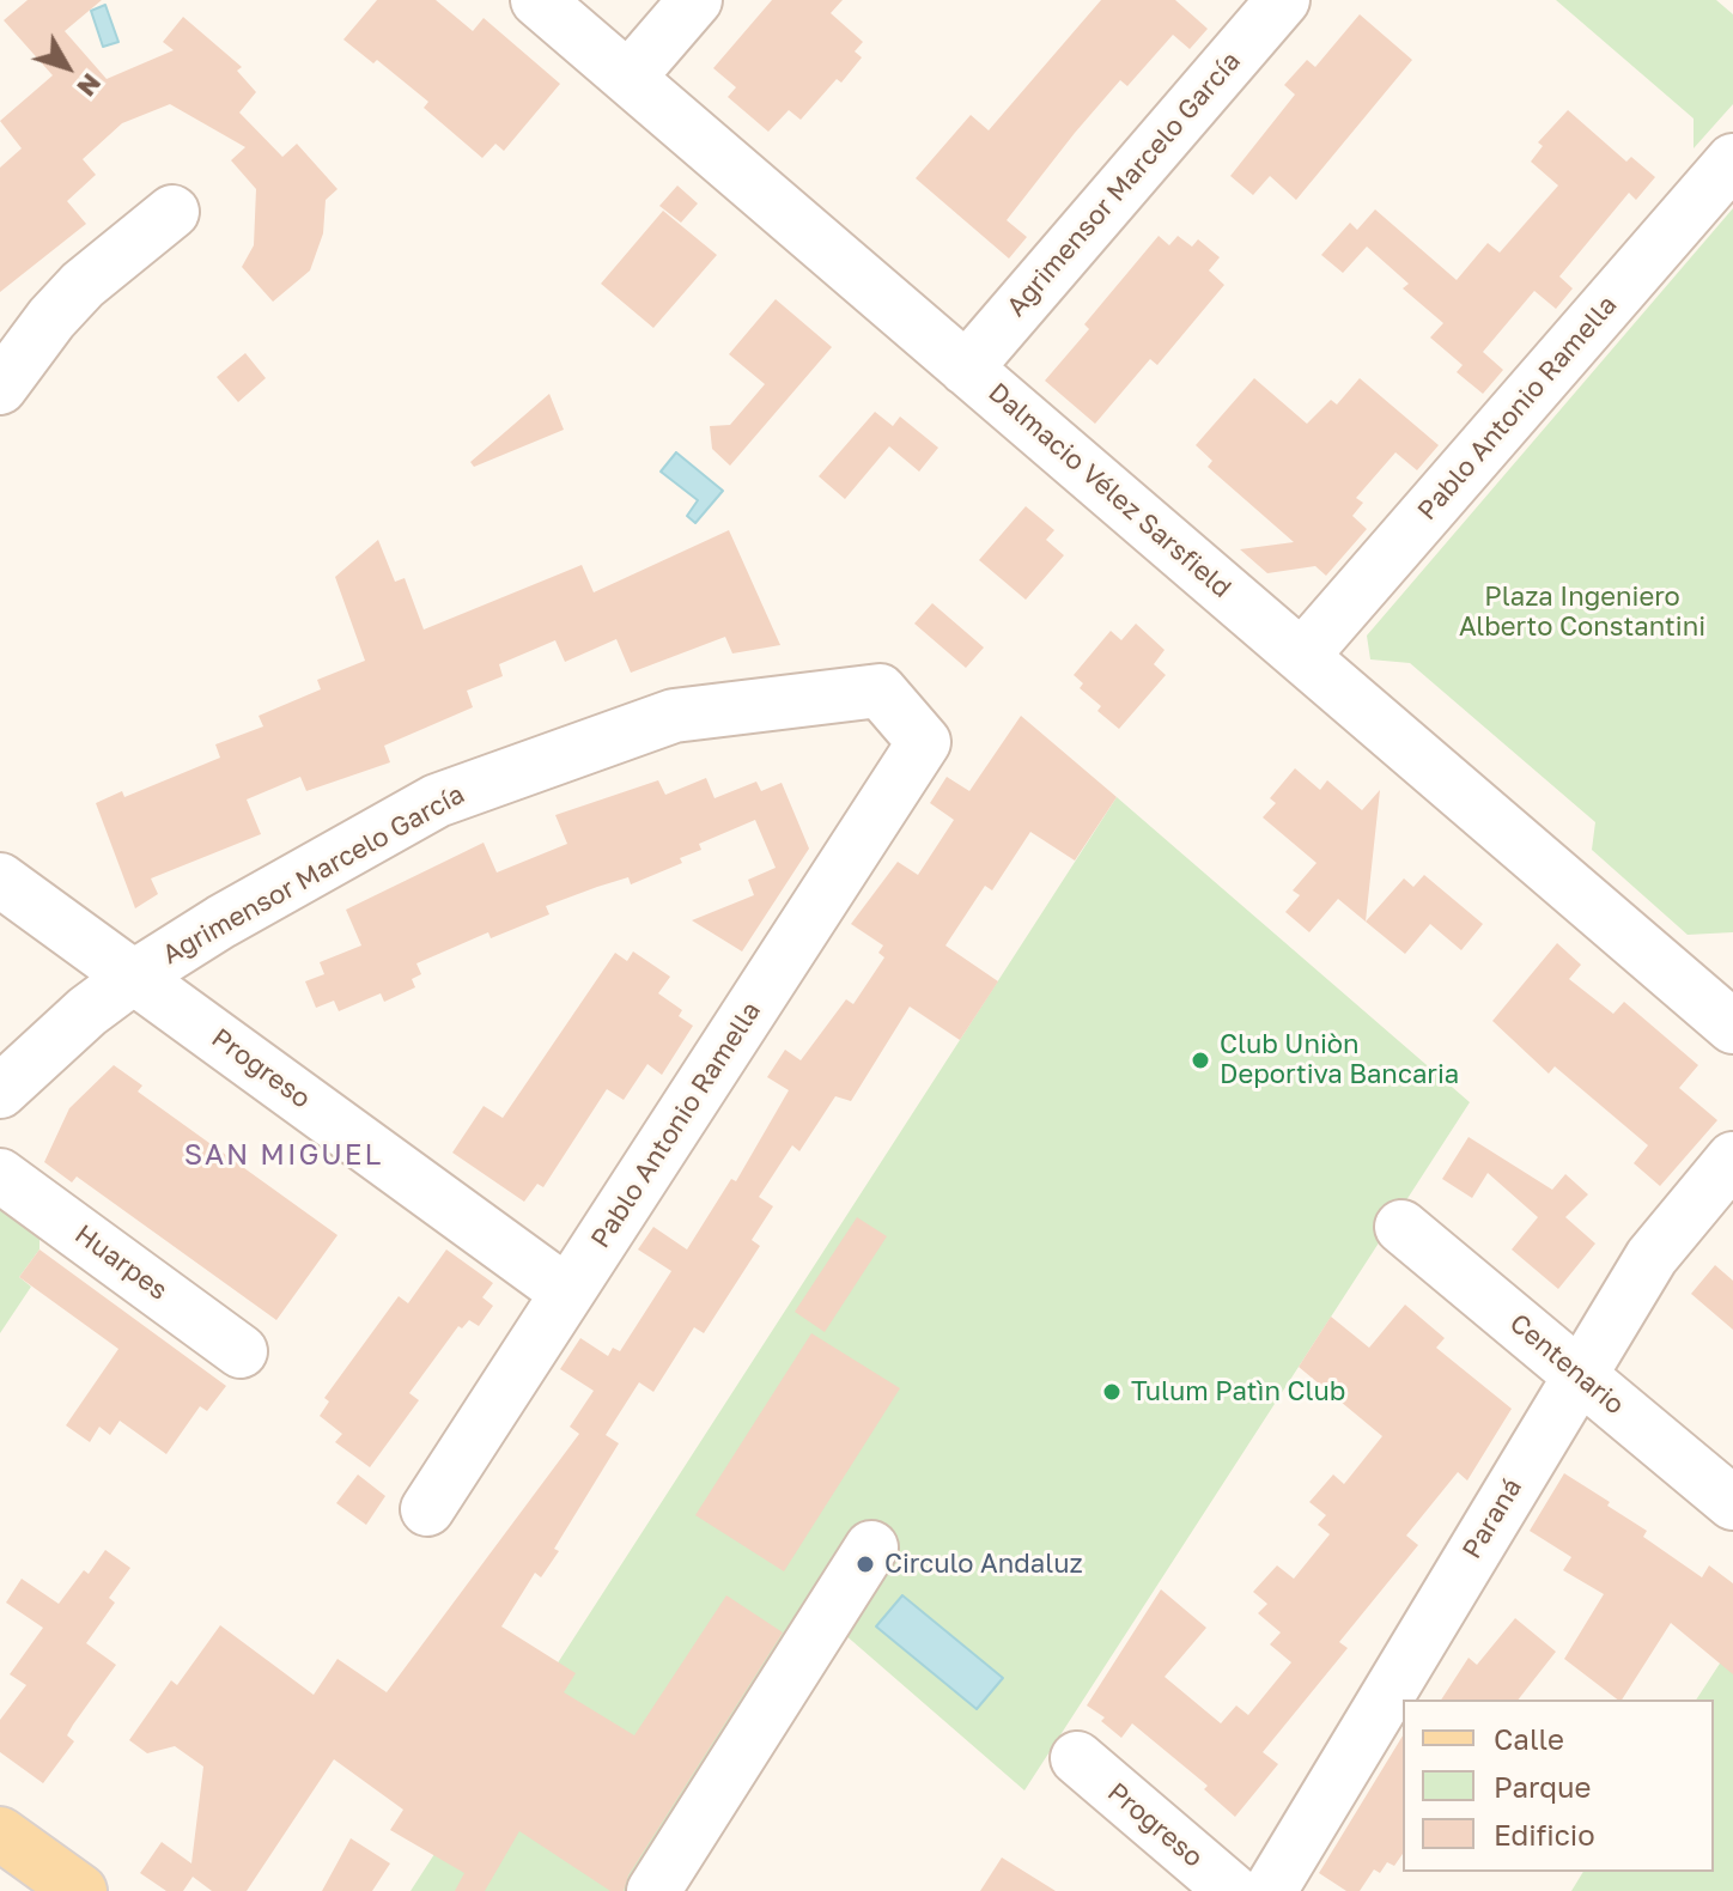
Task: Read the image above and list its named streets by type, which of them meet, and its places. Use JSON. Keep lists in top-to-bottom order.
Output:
{
  "streets": {
    "street": [
      "Agrimensor Marcelo García",
      "Pablo Antonio Ramella",
      "Dalmacio Vélez Sarsfield",
      "Progreso",
      "Huarpes",
      "Centenario",
      "Paraná"
    ]
  },
  "crossings": [
    ["Agrimensor Marcelo García", "Pablo Antonio Ramella"],
    ["Agrimensor Marcelo García", "Dalmacio Vélez Sarsfield"],
    ["Agrimensor Marcelo García", "Progreso"],
    ["Pablo Antonio Ramella", "Dalmacio Vélez Sarsfield"],
    ["Pablo Antonio Ramella", "Progreso"],
    ["Centenario", "Paraná"]
  ],
  "districts": ["SAN MIGUEL"],
  "parks": ["Plaza Ingeniero Alberto Constantini"],
  "places": ["Club Uniòn Deportiva Bancaria", "Tulum Patìn Club", "Circulo Andaluz"],
  "legend": ["Calle", "Parque", "Edificio"],
  "north": "bottom right"
}
